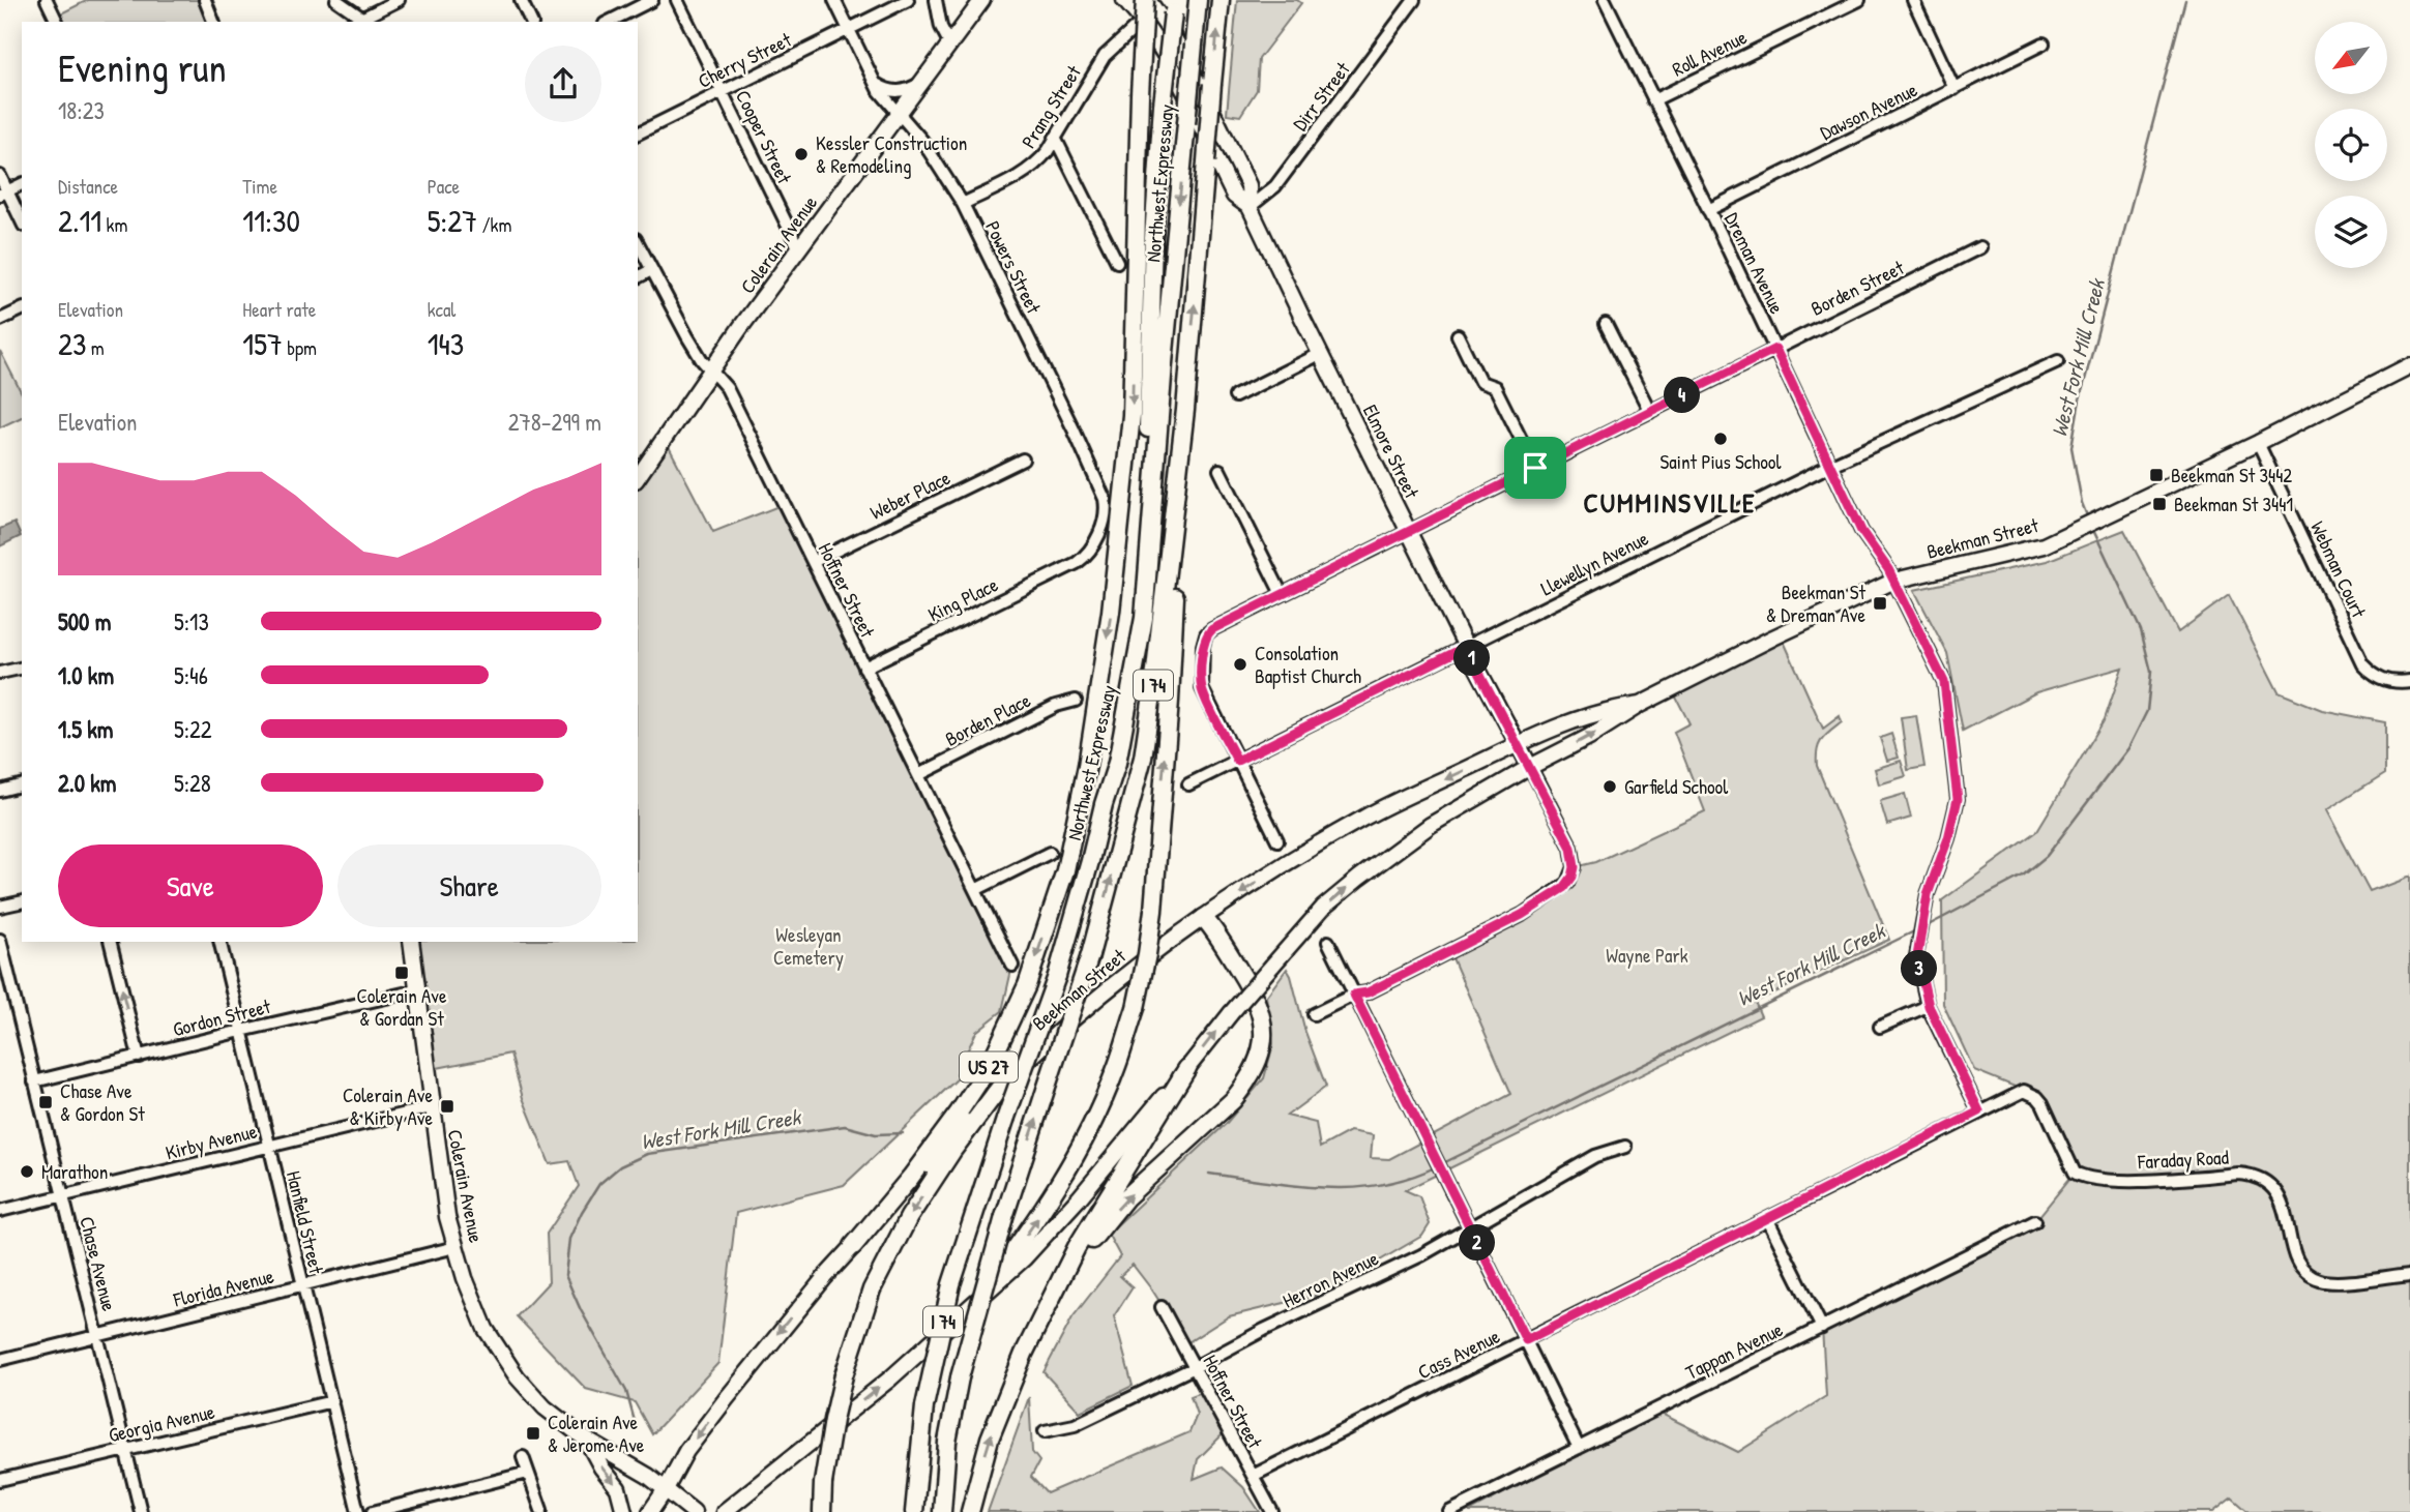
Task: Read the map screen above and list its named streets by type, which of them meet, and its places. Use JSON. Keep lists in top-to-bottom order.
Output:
{
  "streets": {
    "highway": ["Northwest Expressway", "I 74", "US 27"],
    "main road": ["Colerain Avenue", "Elmore Street", "Beekman Street"],
    "street": [
      "Roll Avenue",
      "Cherry Street",
      "Dirr Street",
      "Prang Street",
      "Dawson Avenue",
      "Cooper Street",
      "Dreman Avenue",
      "Powers Street",
      "Borden Street",
      "Weber Place",
      "Llewellyn Avenue",
      "Webman Court",
      "Hoffner Street",
      "King Place",
      "Borden Place",
      "Gordon Street",
      "Kirby Avenue",
      "Faraday Road",
      "Hanfield Street",
      "Chase Avenue",
      "Herron Avenue",
      "Florida Avenue",
      "Tappan Avenue",
      "Cass Avenue",
      "Georgia Avenue"
    ]
  },
  "crossings": [
    ["Roll Avenue", "Dreman Avenue"],
    ["Cherry Street", "Cooper Street"],
    ["Cherry Street", "Powers Street"],
    ["Dirr Street", "Elmore Street"],
    ["Prang Street", "Powers Street"],
    ["Prang Street", "Elmore Street"],
    ["Dawson Avenue", "Dreman Avenue"],
    ["Cooper Street", "Colerain Avenue"],
    ["Colerain Avenue", "Powers Street"],
    ["Colerain Avenue", "Beekman Street"],
    ["Colerain Avenue", "Hoffner Street"],
    ["Colerain Avenue", "Gordon Street"],
    ["Colerain Avenue", "Kirby Avenue"],
    ["Colerain Avenue", "Florida Avenue"],
    ["Dreman Avenue", "Borden Street"],
    ["Dreman Avenue", "Beekman Street"],
    ["Dreman Avenue", "Llewellyn Avenue"],
    ["Dreman Avenue", "Cass Avenue"],
    ["Powers Street", "King Place"],
    ["Borden Street", "Elmore Street"],
    ["Borden Street", "Llewellyn Avenue"],
    ["Elmore Street", "Beekman Street"],
    ["Elmore Street", "Llewellyn Avenue"],
    ["Weber Place", "Hoffner Street"],
    ["Beekman Street", "Webman Court"],
    ["Beekman Street", "US 27"],
    ["Hoffner Street", "King Place"],
    ["Hoffner Street", "Borden Place"],
    ["Hoffner Street", "Herron Avenue"],
    ["Hoffner Street", "Cass Avenue"],
    ["Gordon Street", "Hanfield Street"],
    ["Gordon Street", "Chase Avenue"],
    ["Kirby Avenue", "Hanfield Street"],
    ["Kirby Avenue", "Chase Avenue"],
    ["Faraday Road", "Cass Avenue"],
    ["Hanfield Street", "Florida Avenue"],
    ["Hanfield Street", "Georgia Avenue"],
    ["Chase Avenue", "Florida Avenue"],
    ["Chase Avenue", "Georgia Avenue"]
  ],
  "districts": ["CUMMINSVILLE"],
  "water": ["West Fork Mill Creek"],
  "parks": ["Wesleyan Cemetery", "Wayne Park"],
  "places": {
    "other": [
      "Kessler Construction & Remodeling",
      "Saint Pius School",
      "Consolation Baptist Church",
      "Garfield School",
      "Marathon"
    ],
    "transit": [
      "Beekman St 3442",
      "Beekman St 3441",
      "Beekman St & Dreman Ave",
      "Colerain Ave & Gordan St",
      "Chase Ave & Gordon St",
      "Colerain Ave & Kirby Ave",
      "Colerain Ave & Jerome Ave"
    ]
  },
  "north": "bottom left",
  "page": {
    "heading": ["Evening run", "18:23"],
    "stats": [
      ["Distance", "2.11 km"],
      ["Time", "11:30"],
      ["Pace", "5:27 /km"],
      ["Elevation", "23 m"],
      ["Heart rate", "157 bpm"],
      ["kcal", "143"]
    ],
    "pins": [
      "4",
      "1",
      "3",
      "2"
    ],
    "chart": ["Elevation", "278–299 m"],
    "list": [
      {
        "name": "500 m",
        "note": "5:13"
      },
      {
        "name": "1.0 km",
        "note": "5:46"
      },
      {
        "name": "1.5 km",
        "note": "5:22"
      },
      {
        "name": "2.0 km",
        "note": "5:28"
      }
    ],
    "buttons": ["Save", "Share"]
  }
}
